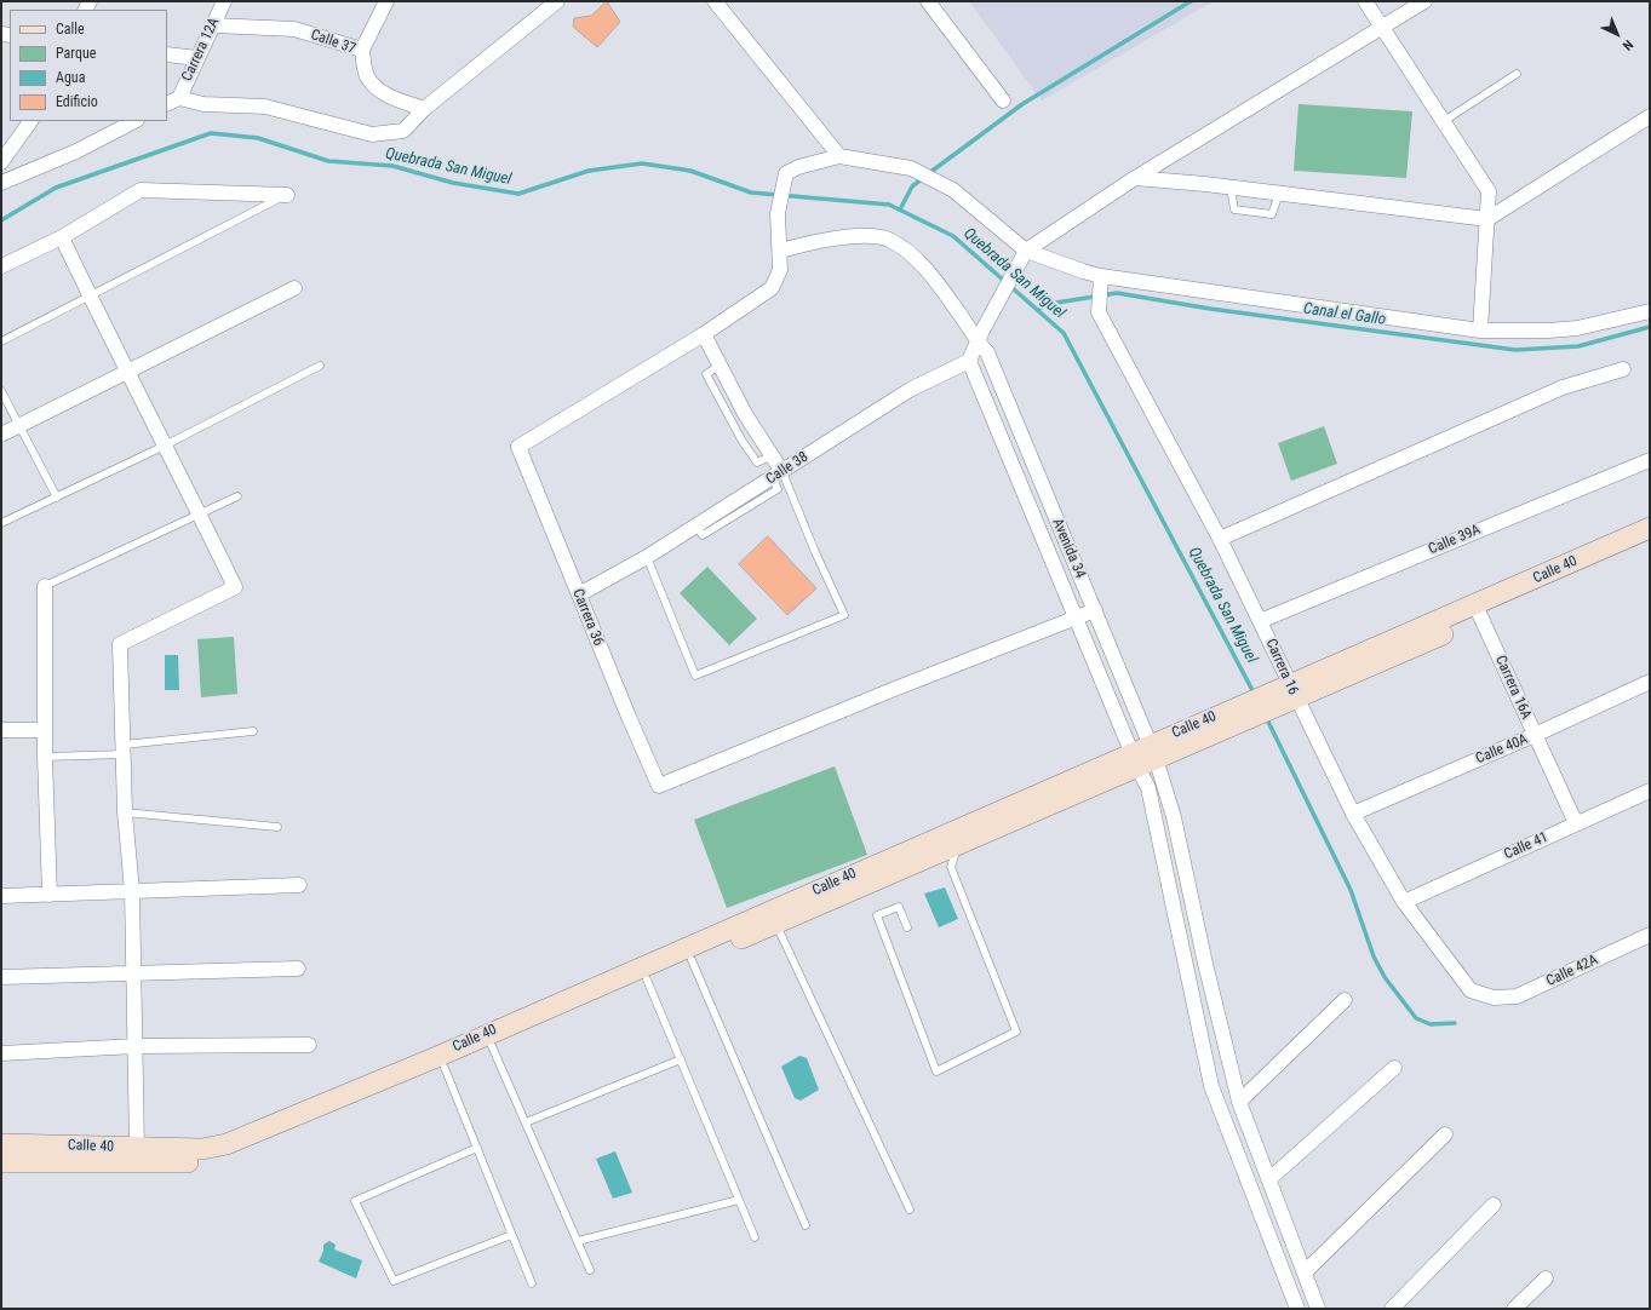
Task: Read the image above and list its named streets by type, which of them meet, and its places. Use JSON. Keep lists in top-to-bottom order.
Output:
{
  "streets": {
    "main road": ["Calle 40"],
    "street": [
      "Calle 37",
      "Carrera 12A",
      "Calle 38",
      "Calle 39A",
      "Avenida 34",
      "Carrera 36",
      "Carrera 16",
      "Carrera 16A",
      "Calle 40A",
      "Calle 41",
      "Calle 42A"
    ]
  },
  "crossings": [
    ["Calle 37", "Carrera 12A"],
    ["Calle 38", "Avenida 34"],
    ["Calle 38", "Carrera 36"],
    ["Calle 39A", "Carrera 16"],
    ["Avenida 34", "Calle 40"],
    ["Avenida 34", "Carrera 36"],
    ["Calle 40", "Carrera 16"],
    ["Calle 40", "Carrera 16A"],
    ["Carrera 16", "Calle 40A"],
    ["Carrera 16", "Calle 41"],
    ["Carrera 16", "Calle 42A"],
    ["Carrera 16A", "Calle 40A"],
    ["Carrera 16A", "Calle 41"]
  ],
  "water": ["Quebrada San Miguel", "Canal el Gallo"],
  "legend": [
    "Calle",
    "Parque",
    "Agua",
    "Edificio"
  ],
  "north": "bottom right"
}
